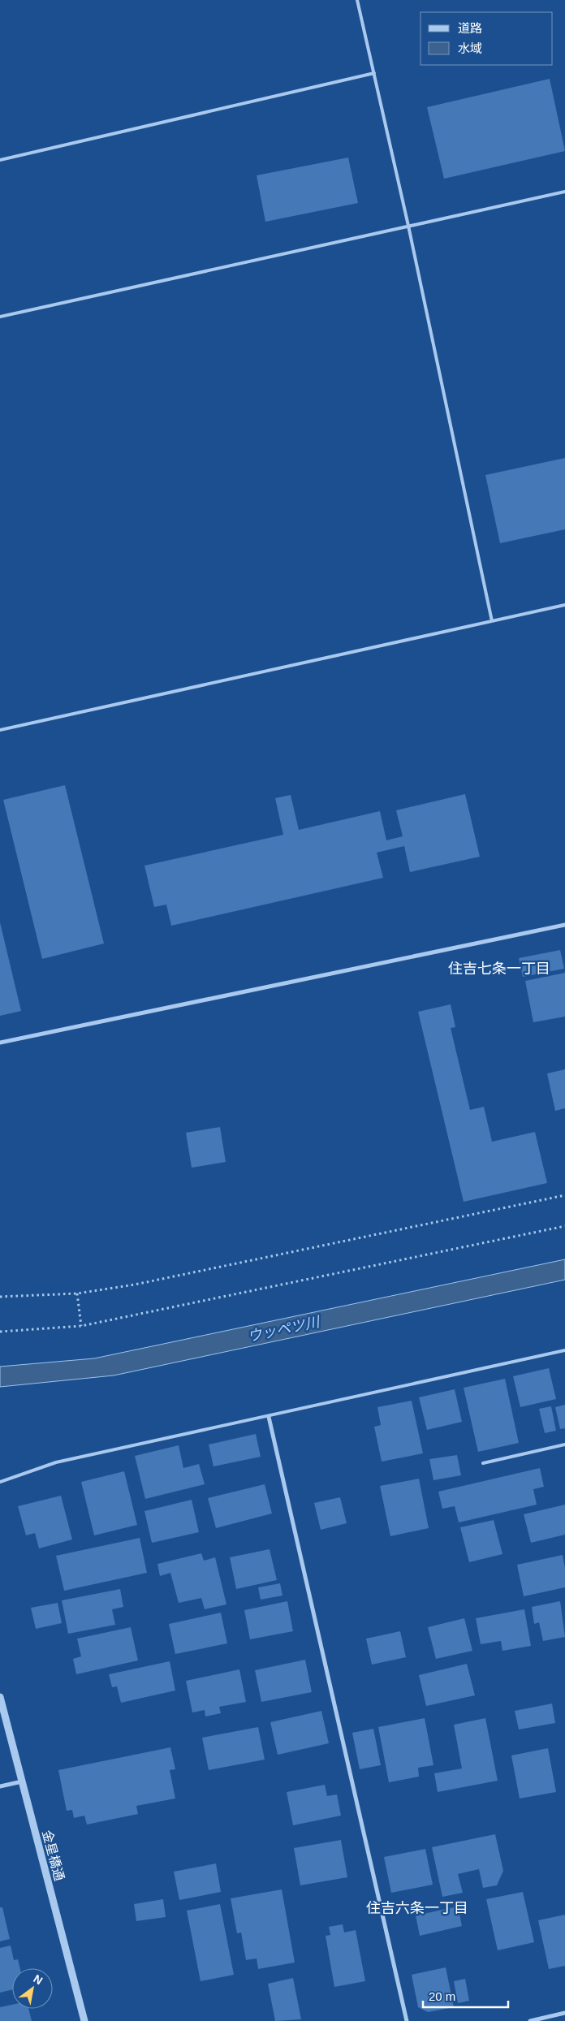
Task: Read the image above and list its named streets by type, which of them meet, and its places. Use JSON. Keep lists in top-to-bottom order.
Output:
{
  "streets": {
    "street": ["金星橋通"]
  },
  "districts": ["住吉七条一丁目", "住吉六条一丁目"],
  "water": ["ウッペツ川"],
  "legend": ["道路", "水域"],
  "scale_bar": "20 m",
  "north": "top right"
}
